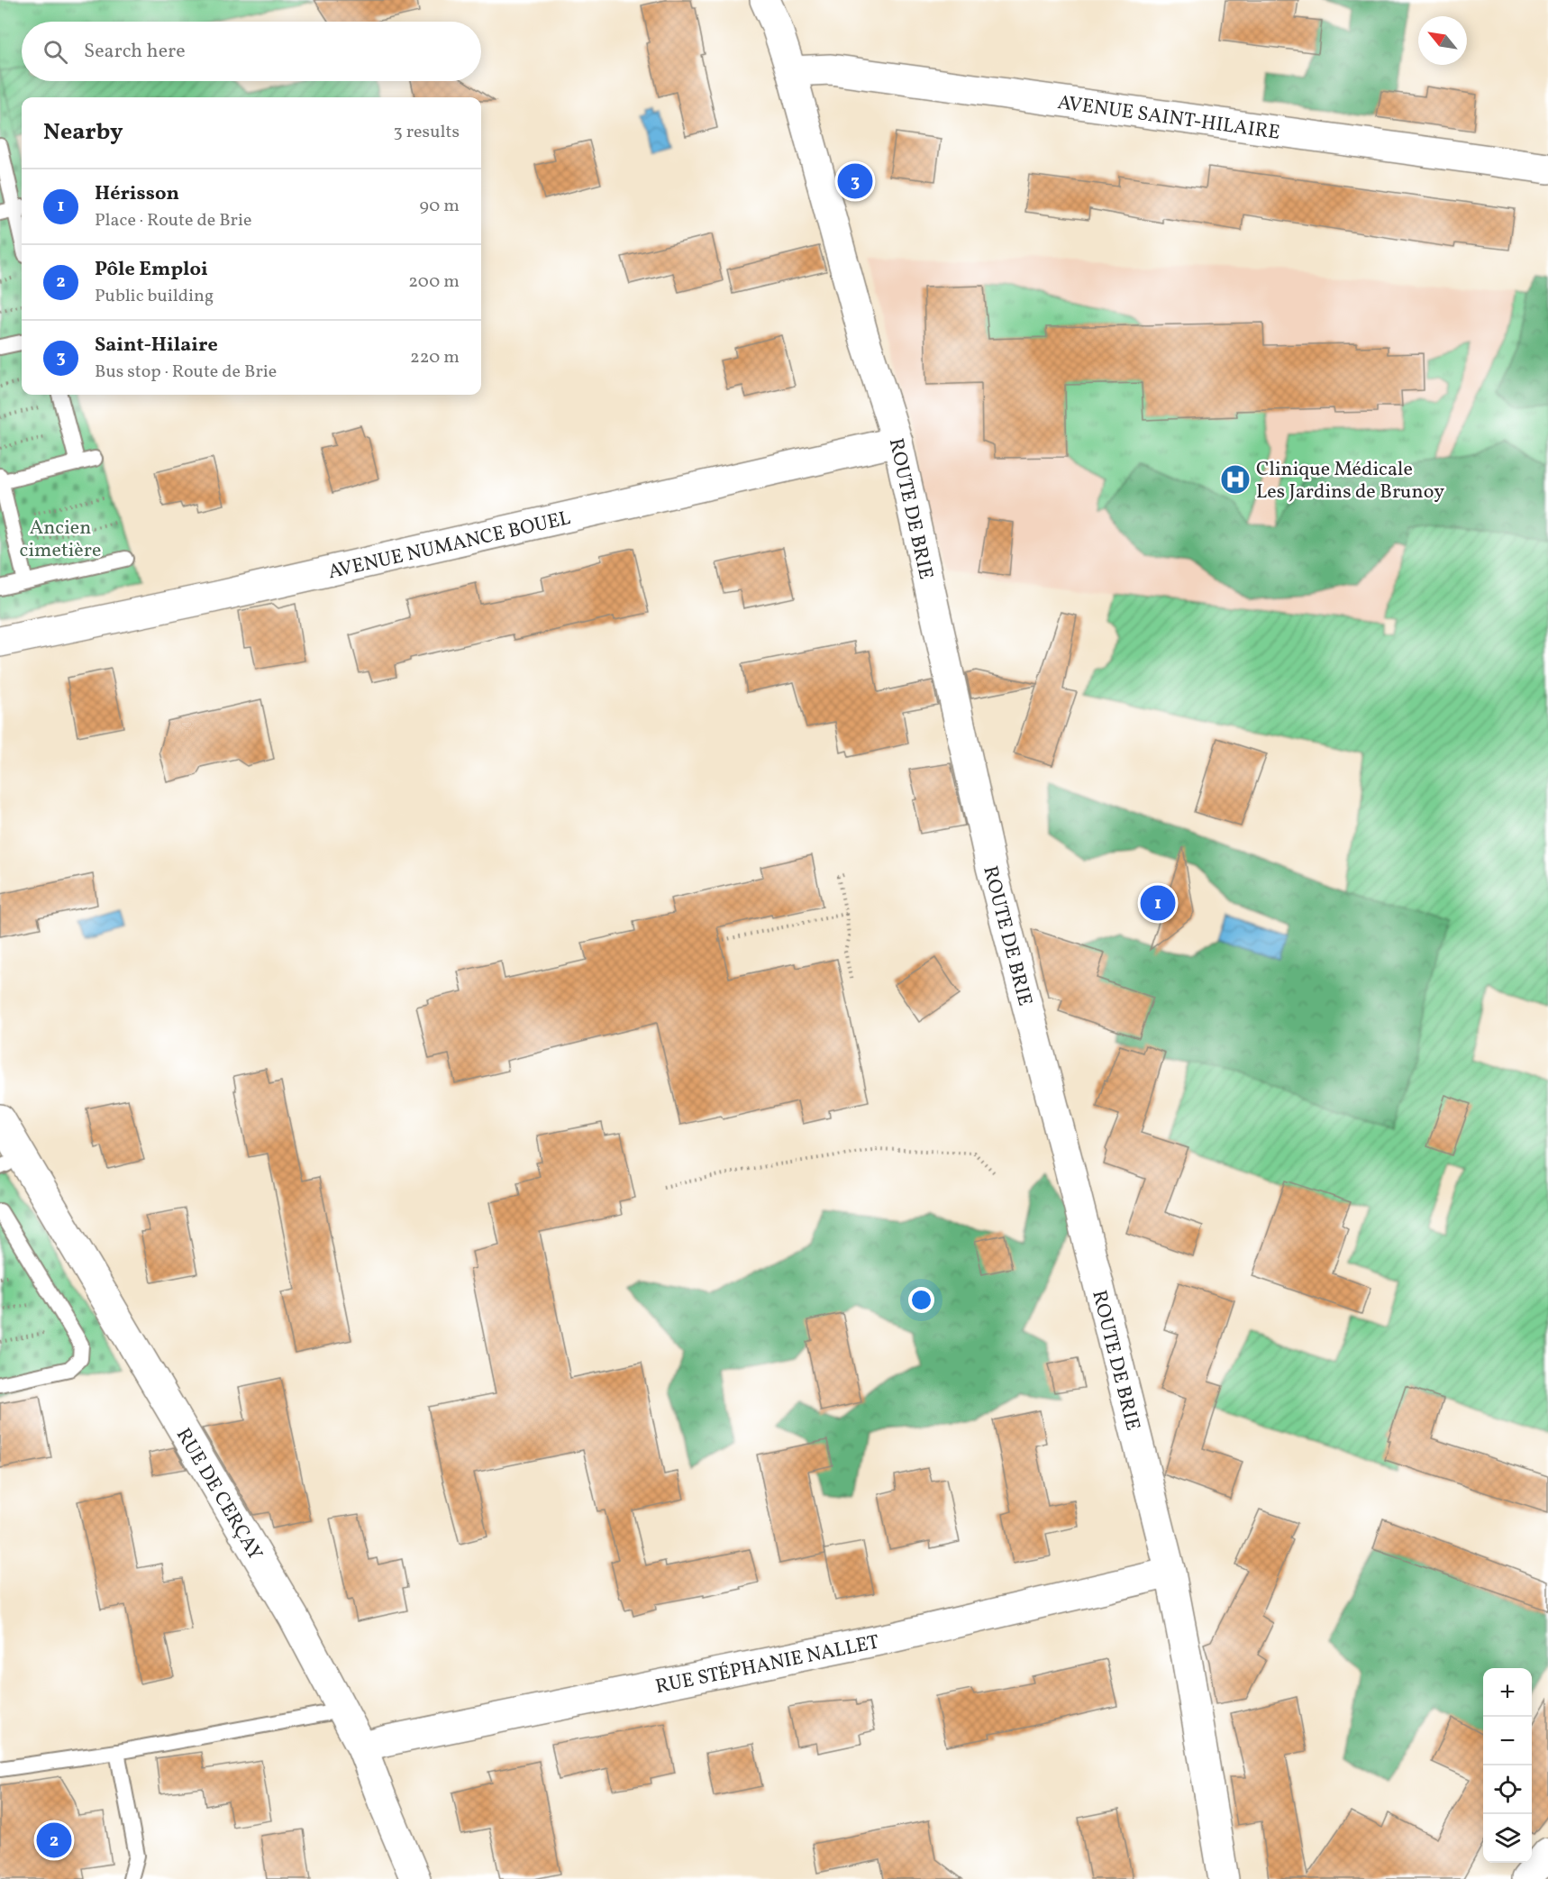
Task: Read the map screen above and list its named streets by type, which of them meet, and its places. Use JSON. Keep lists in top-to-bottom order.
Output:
{
  "streets": {
    "street": [
      "AVENUE SAINT-HILAIRE",
      "ROUTE DE BRIE",
      "AVENUE NUMANCE BOUEL",
      "RUE DE CERÇAY",
      "RUE STÉPHANIE NALLET"
    ]
  },
  "crossings": [
    ["AVENUE SAINT-HILAIRE", "ROUTE DE BRIE"],
    ["ROUTE DE BRIE", "AVENUE NUMANCE BOUEL"],
    ["ROUTE DE BRIE", "RUE STÉPHANIE NALLET"],
    ["RUE DE CERÇAY", "RUE STÉPHANIE NALLET"]
  ],
  "parks": ["Ancien cimetière"],
  "places": {
    "hospital": ["Clinique Médicale Les Jardins de Brunoy"]
  },
  "north": "top left",
  "page": {
    "search": "Search here",
    "heading": ["Nearby", "3 results"],
    "pins": ["3", "1", "2"],
    "list": [
      {
        "mark": "1",
        "name": "Hérisson",
        "note": "Place · Route de Brie",
        "value": "90 m"
      },
      {
        "mark": "2",
        "name": "Pôle Emploi",
        "note": "Public building",
        "value": "200 m"
      },
      {
        "mark": "3",
        "name": "Saint-Hilaire",
        "note": "Bus stop · Route de Brie",
        "value": "220 m"
      }
    ],
    "map_buttons": ["+", "−"]
  }
}
